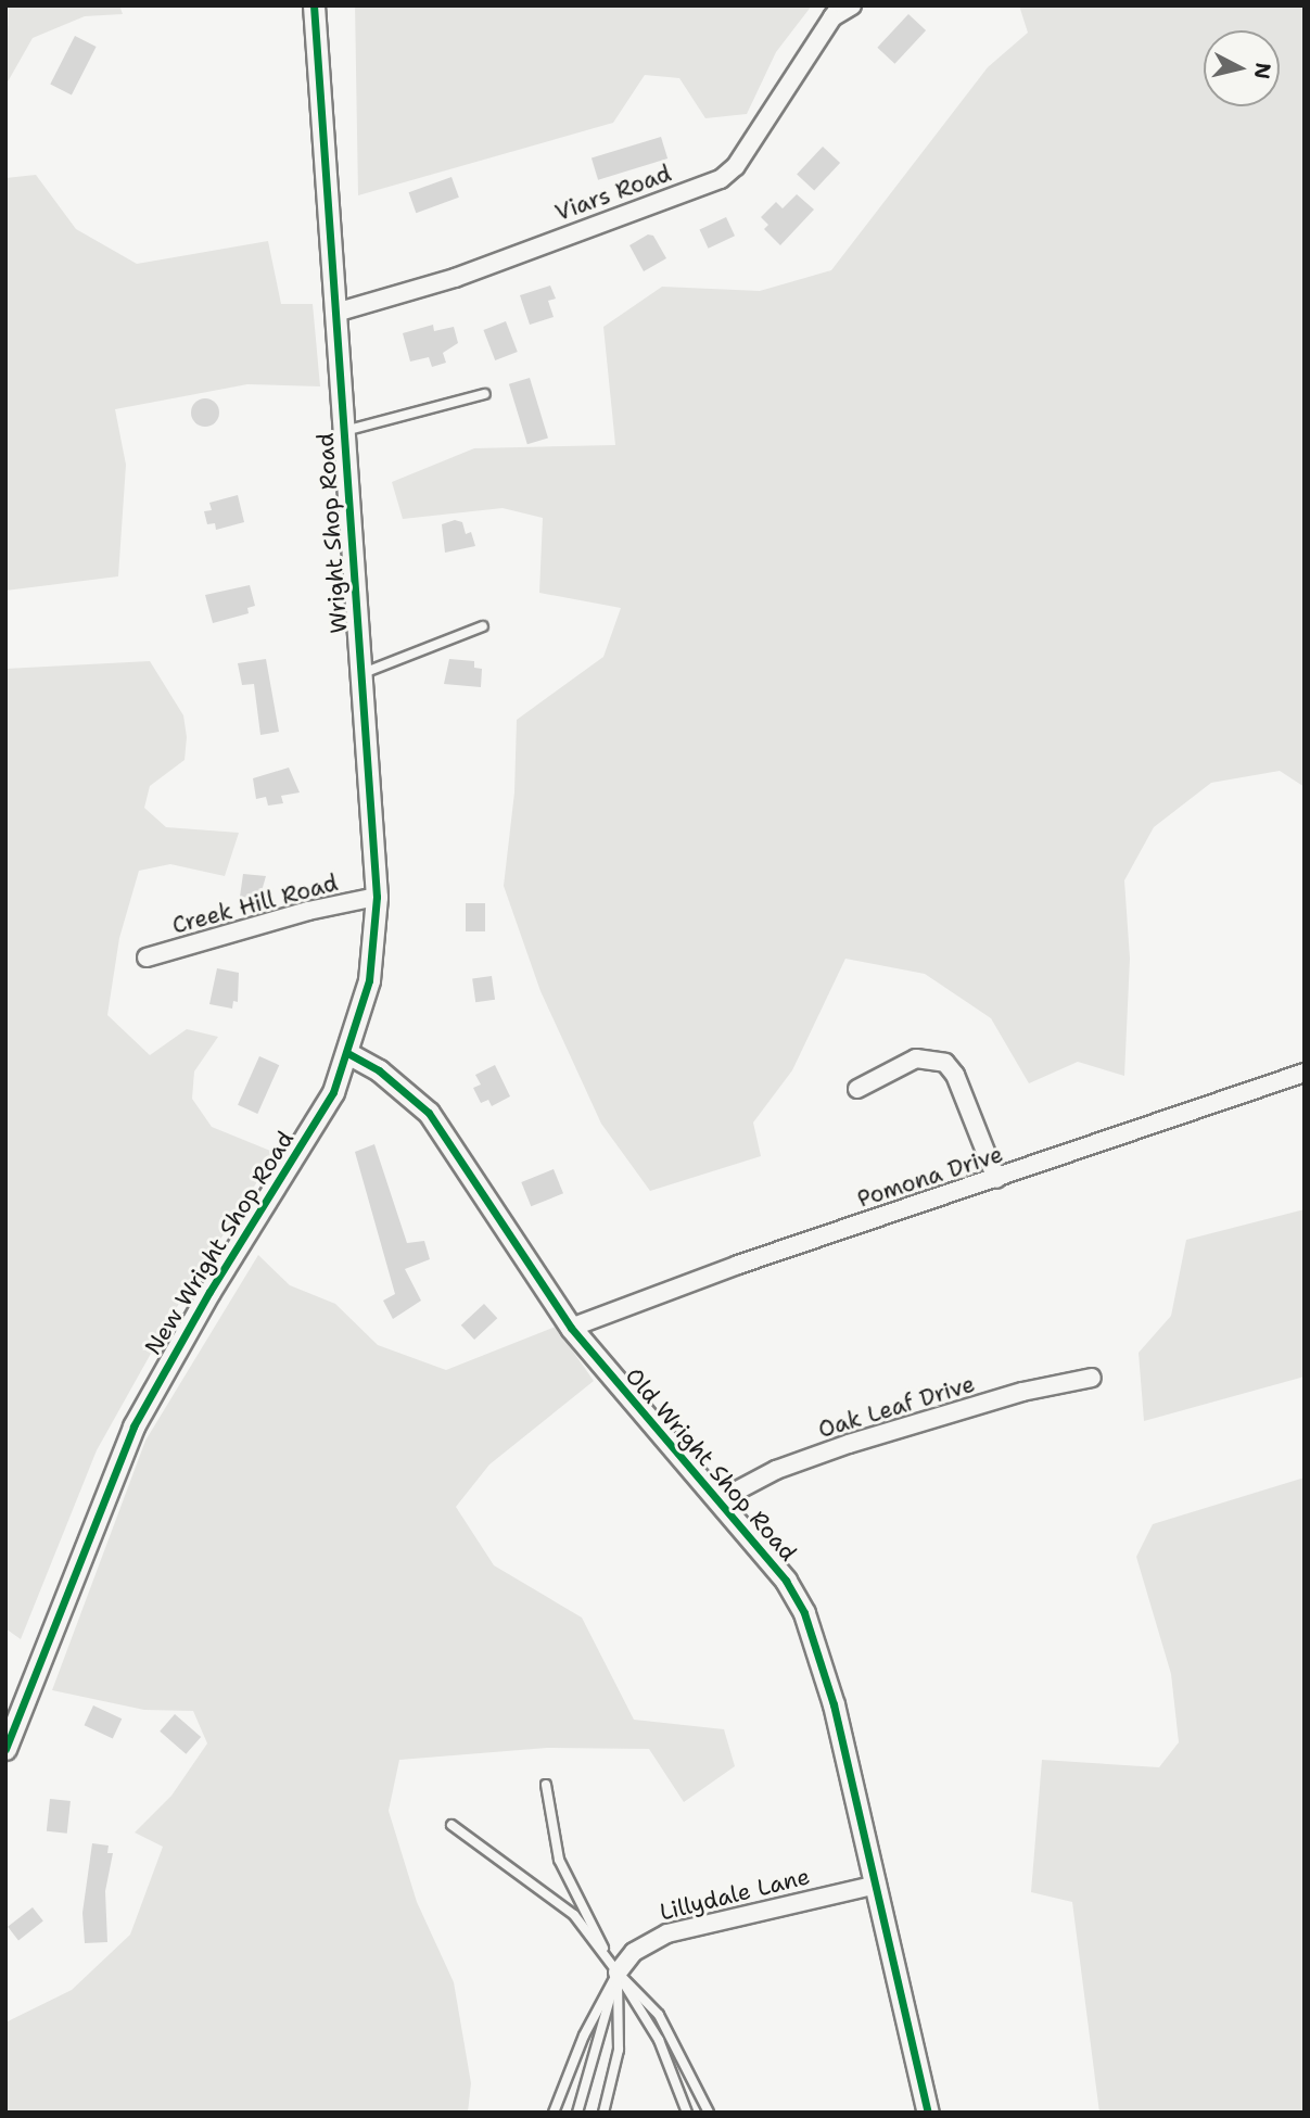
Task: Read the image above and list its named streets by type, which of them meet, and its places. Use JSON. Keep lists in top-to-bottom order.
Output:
{
  "streets": {
    "street": [
      "Viars Road",
      "Wright Shop Road",
      "Creek Hill Road",
      "Pomona Drive",
      "New Wright Shop Road",
      "Oak Leaf Drive",
      "Old Wright Shop Road",
      "Lillydale Lane"
    ]
  },
  "crossings": [
    ["Viars Road", "Wright Shop Road"],
    ["Wright Shop Road", "Creek Hill Road"],
    ["Wright Shop Road", "New Wright Shop Road"],
    ["Wright Shop Road", "Old Wright Shop Road"],
    ["Pomona Drive", "Old Wright Shop Road"],
    ["New Wright Shop Road", "Old Wright Shop Road"],
    ["Oak Leaf Drive", "Old Wright Shop Road"],
    ["Old Wright Shop Road", "Lillydale Lane"]
  ],
  "north": "right"
}
